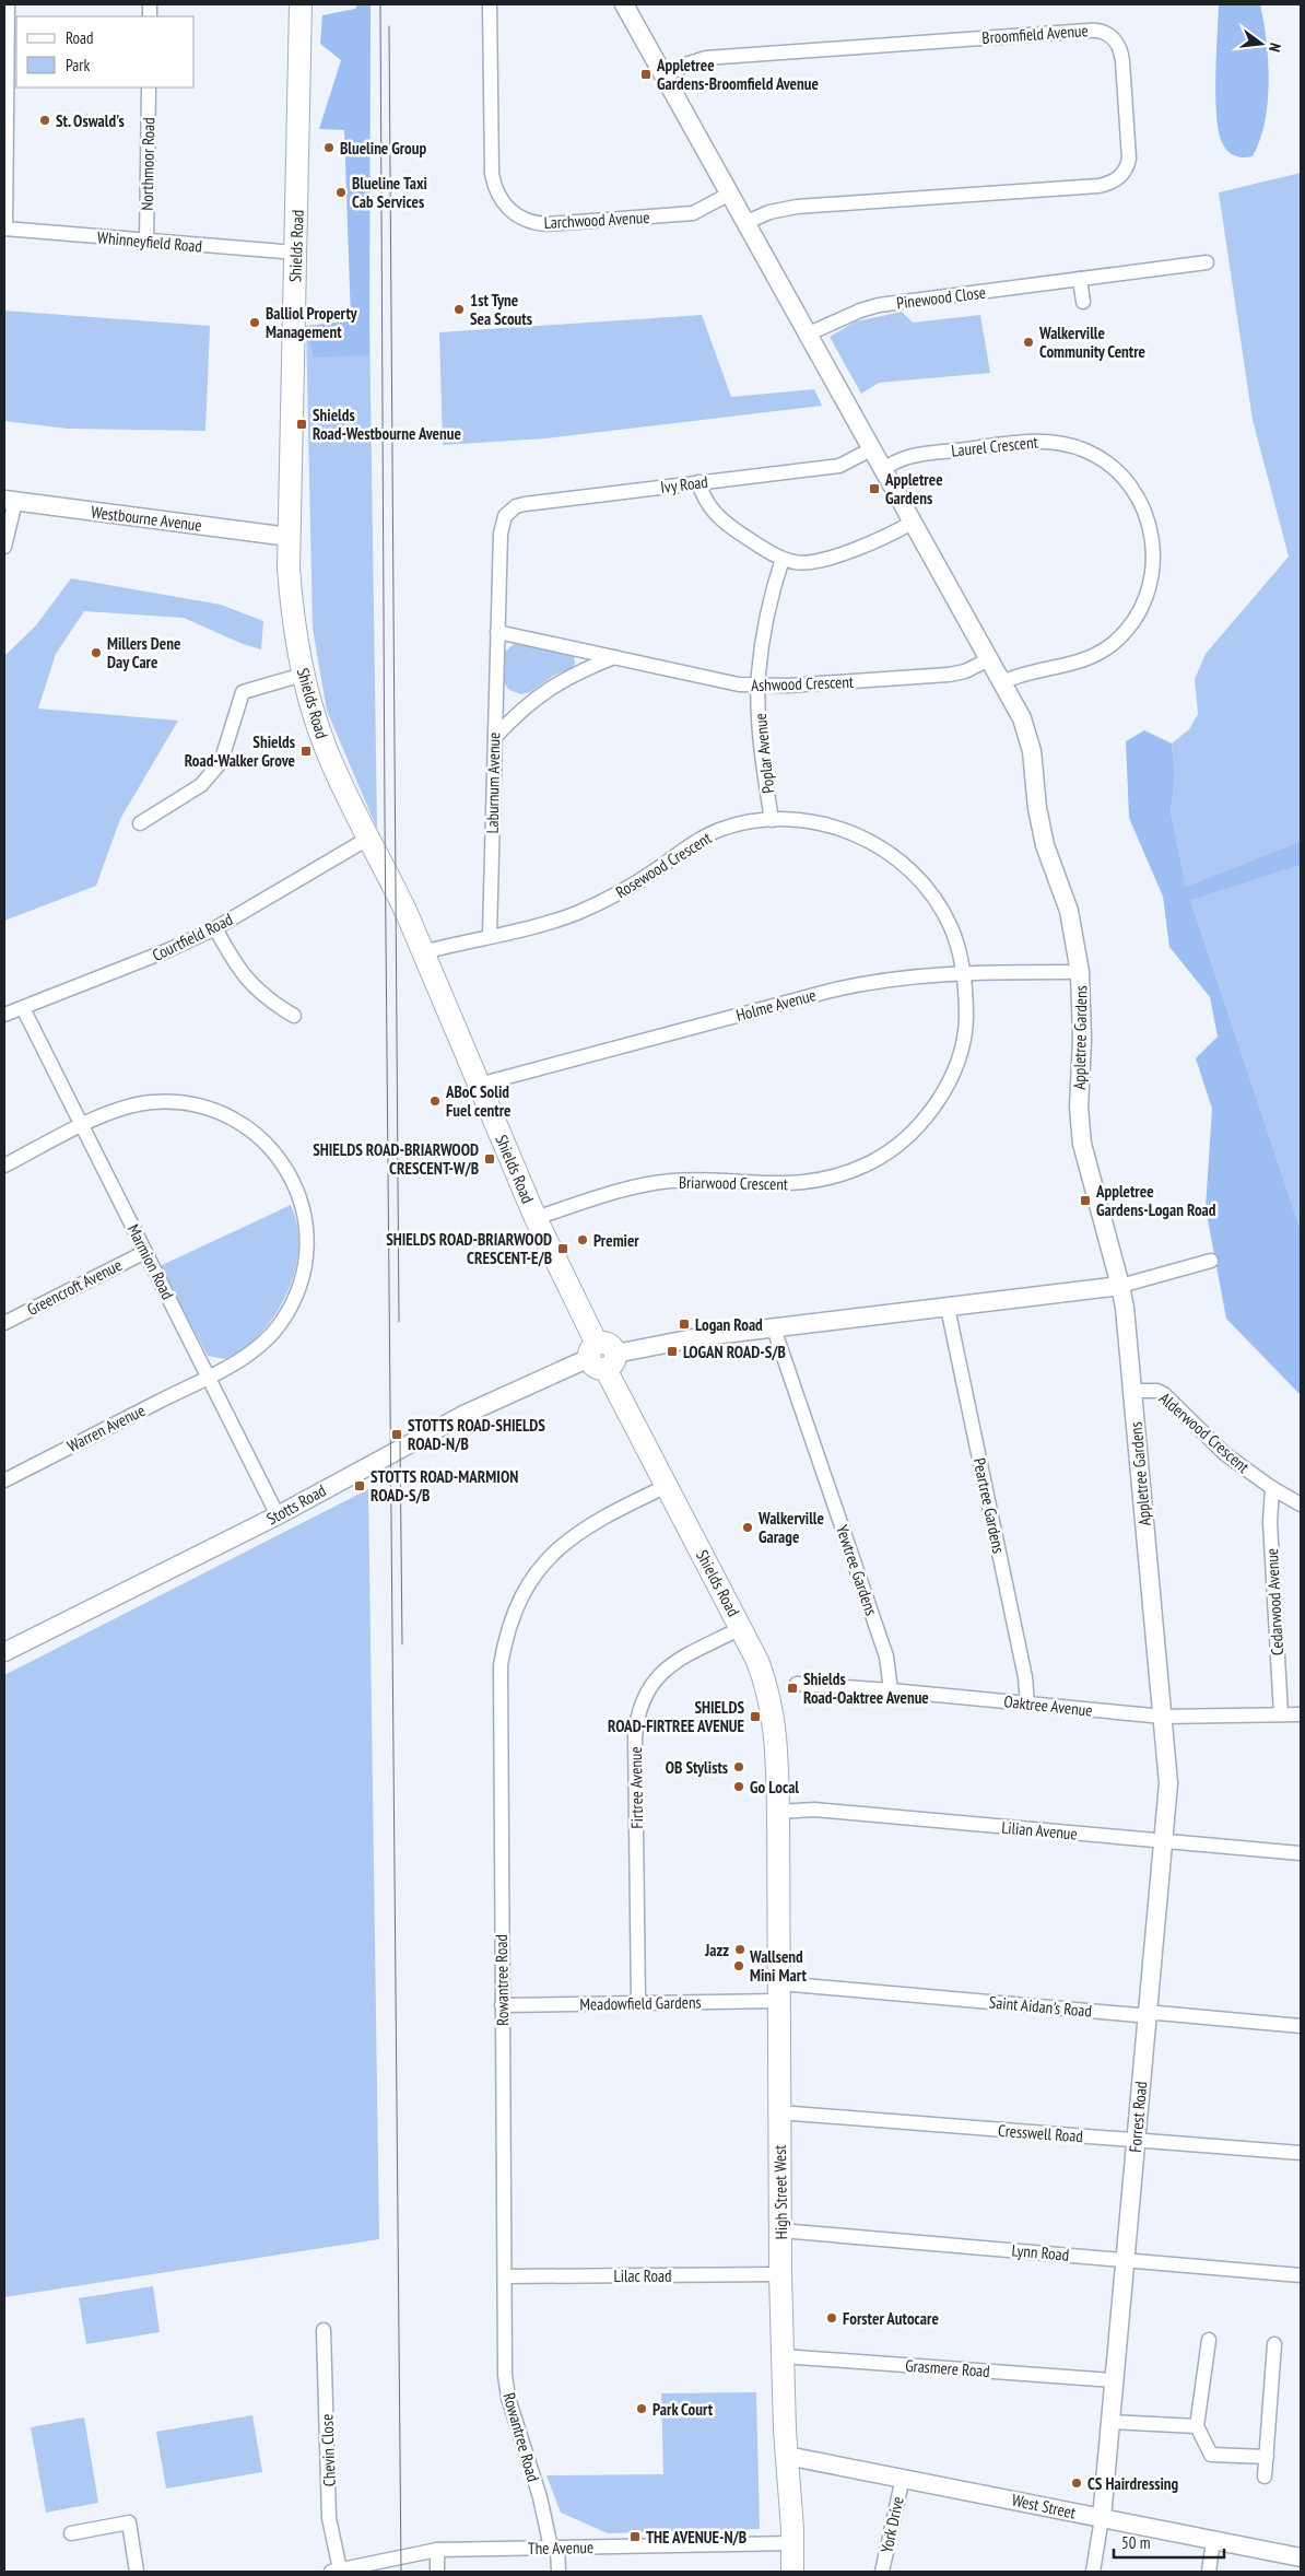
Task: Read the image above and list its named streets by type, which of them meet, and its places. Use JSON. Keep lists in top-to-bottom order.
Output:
{
  "streets": {
    "main road": ["Shields Road", "High Street West"],
    "street": [
      "Broomfield Avenue",
      "Northmoor Road",
      "Larchwood Avenue",
      "Whinneyfield Road",
      "Pinewood Close",
      "Laurel Crescent",
      "Ivy Road",
      "Westbourne Avenue",
      "Ashwood Crescent",
      "Poplar Avenue",
      "Laburnum Avenue",
      "Rosewood Crescent",
      "Courtfield Road",
      "Holme Avenue",
      "Appletree Gardens",
      "Briarwood Crescent",
      "Marmion Road",
      "Greencroft Avenue",
      "Warren Avenue",
      "Alderwood Crescent",
      "Stotts Road",
      "Peartree Gardens",
      "Yewtree Gardens",
      "Cedarwood Avenue",
      "Oaktree Avenue",
      "Firtree Avenue",
      "Lilian Avenue",
      "Rowantree Road",
      "Meadowfield Gardens",
      "Saint Aidan's Road",
      "Forrest Road",
      "Cresswell Road",
      "Lynn Road",
      "Lilac Road",
      "Grasmere Road",
      "Chevin Close",
      "West Street",
      "York Drive",
      "The Avenue"
    ]
  },
  "crossings": [
    ["Broomfield Avenue", "Appletree Gardens"],
    ["Northmoor Road", "Whinneyfield Road"],
    ["Larchwood Avenue", "Appletree Gardens"],
    ["Whinneyfield Road", "Shields Road"],
    ["Shields Road", "Westbourne Avenue"],
    ["Shields Road", "Rosewood Crescent"],
    ["Shields Road", "Courtfield Road"],
    ["Shields Road", "Holme Avenue"],
    ["Shields Road", "Briarwood Crescent"],
    ["Shields Road", "Stotts Road"],
    ["Shields Road", "Firtree Avenue"],
    ["Shields Road", "Lilian Avenue"],
    ["Shields Road", "Rowantree Road"],
    ["Shields Road", "High Street West"],
    ["Pinewood Close", "Appletree Gardens"],
    ["Laurel Crescent", "Appletree Gardens"],
    ["Ivy Road", "Laburnum Avenue"],
    ["Ivy Road", "Appletree Gardens"],
    ["Ashwood Crescent", "Poplar Avenue"],
    ["Ashwood Crescent", "Laburnum Avenue"],
    ["Ashwood Crescent", "Appletree Gardens"],
    ["Poplar Avenue", "Rosewood Crescent"],
    ["Laburnum Avenue", "Rosewood Crescent"],
    ["Rosewood Crescent", "Holme Avenue"],
    ["Rosewood Crescent", "Briarwood Crescent"],
    ["Courtfield Road", "Marmion Road"],
    ["Holme Avenue", "Appletree Gardens"],
    ["Holme Avenue", "Briarwood Crescent"],
    ["Appletree Gardens", "Alderwood Crescent"],
    ["Appletree Gardens", "Oaktree Avenue"],
    ["Appletree Gardens", "Forrest Road"],
    ["Marmion Road", "Greencroft Avenue"],
    ["Marmion Road", "Warren Avenue"],
    ["Marmion Road", "Stotts Road"],
    ["Alderwood Crescent", "Cedarwood Avenue"],
    ["Peartree Gardens", "Oaktree Avenue"],
    ["Yewtree Gardens", "Oaktree Avenue"],
    ["Cedarwood Avenue", "Oaktree Avenue"],
    ["Oaktree Avenue", "Forrest Road"],
    ["Firtree Avenue", "Meadowfield Gardens"],
    ["Lilian Avenue", "Forrest Road"],
    ["Lilian Avenue", "High Street West"],
    ["Rowantree Road", "Meadowfield Gardens"],
    ["Rowantree Road", "Lilac Road"],
    ["Rowantree Road", "The Avenue"],
    ["Meadowfield Gardens", "Saint Aidan's Road"],
    ["Meadowfield Gardens", "High Street West"],
    ["Saint Aidan's Road", "Forrest Road"],
    ["Saint Aidan's Road", "High Street West"],
    ["Forrest Road", "Cresswell Road"],
    ["Forrest Road", "Lynn Road"],
    ["Forrest Road", "Grasmere Road"],
    ["Forrest Road", "West Street"],
    ["Cresswell Road", "High Street West"],
    ["High Street West", "Lynn Road"],
    ["High Street West", "Lilac Road"],
    ["High Street West", "Grasmere Road"],
    ["High Street West", "West Street"],
    ["High Street West", "The Avenue"],
    ["Chevin Close", "The Avenue"],
    ["West Street", "York Drive"]
  ],
  "places": {
    "transit": [
      "Appletree Gardens-Broomfield Avenue",
      "Shields Road-Westbourne Avenue",
      "Appletree Gardens",
      "Shields Road-Walker Grove",
      "SHIELDS ROAD-BRIARWOOD CRESCENT-W/B",
      "Appletree Gardens-Logan Road",
      "SHIELDS ROAD-BRIARWOOD CRESCENT-E/B",
      "Logan Road",
      "LOGAN ROAD-S/B",
      "STOTTS ROAD-SHIELDS ROAD-N/B",
      "STOTTS ROAD-MARMION ROAD-S/B",
      "Shields Road-Oaktree Avenue",
      "SHIELDS ROAD-FIRTREE AVENUE",
      "THE AVENUE-N/B"
    ],
    "other": [
      "St. Oswald's",
      "Blueline Group",
      "Blueline Taxi Cab Services",
      "1st Tyne Sea Scouts",
      "Balliol Property Management",
      "Walkerville Community Centre",
      "Millers Dene Day Care",
      "ABoC Solid Fuel centre",
      "Premier",
      "Walkerville Garage",
      "OB Stylists",
      "Go Local",
      "Jazz",
      "Wallsend Mini Mart",
      "Forster Autocare",
      "Park Court",
      "CS Hairdressing"
    ]
  },
  "legend": ["Road", "Park"],
  "scale_bar": "50 m",
  "north": "right"
}
